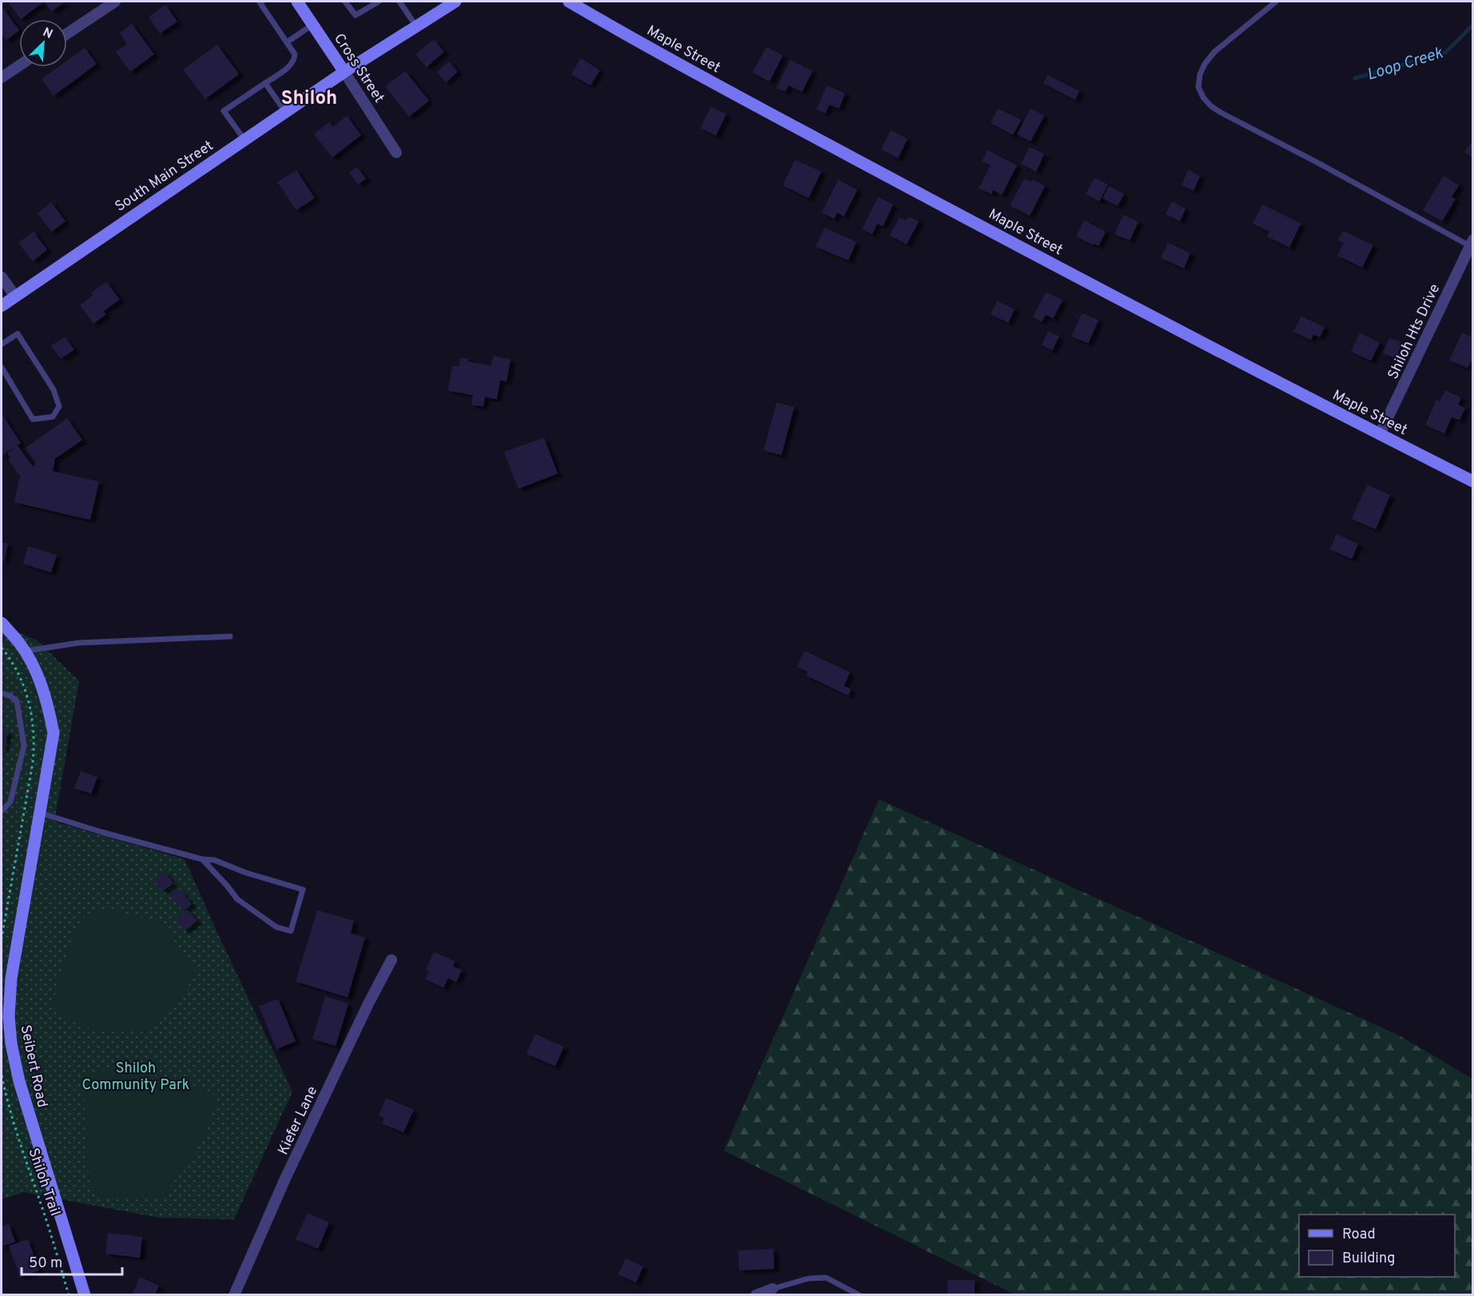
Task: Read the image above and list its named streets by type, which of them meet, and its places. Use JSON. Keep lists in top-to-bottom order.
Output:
{
  "streets": {
    "main road": [
      "Maple Street",
      "Cross Street",
      "South Main Street",
      "Seibert Road"
    ],
    "street": ["Shiloh Hts Drive", "Kiefer Lane"],
    "path": ["Shiloh Trail"]
  },
  "crossings": [
    ["Maple Street", "Shiloh Hts Drive"],
    ["Cross Street", "South Main Street"]
  ],
  "districts": ["Shiloh"],
  "water": ["Loop Creek"],
  "parks": ["Shiloh Community Park"],
  "legend": ["Road", "Building"],
  "scale_bar": "50 m",
  "north": "top right"
}
